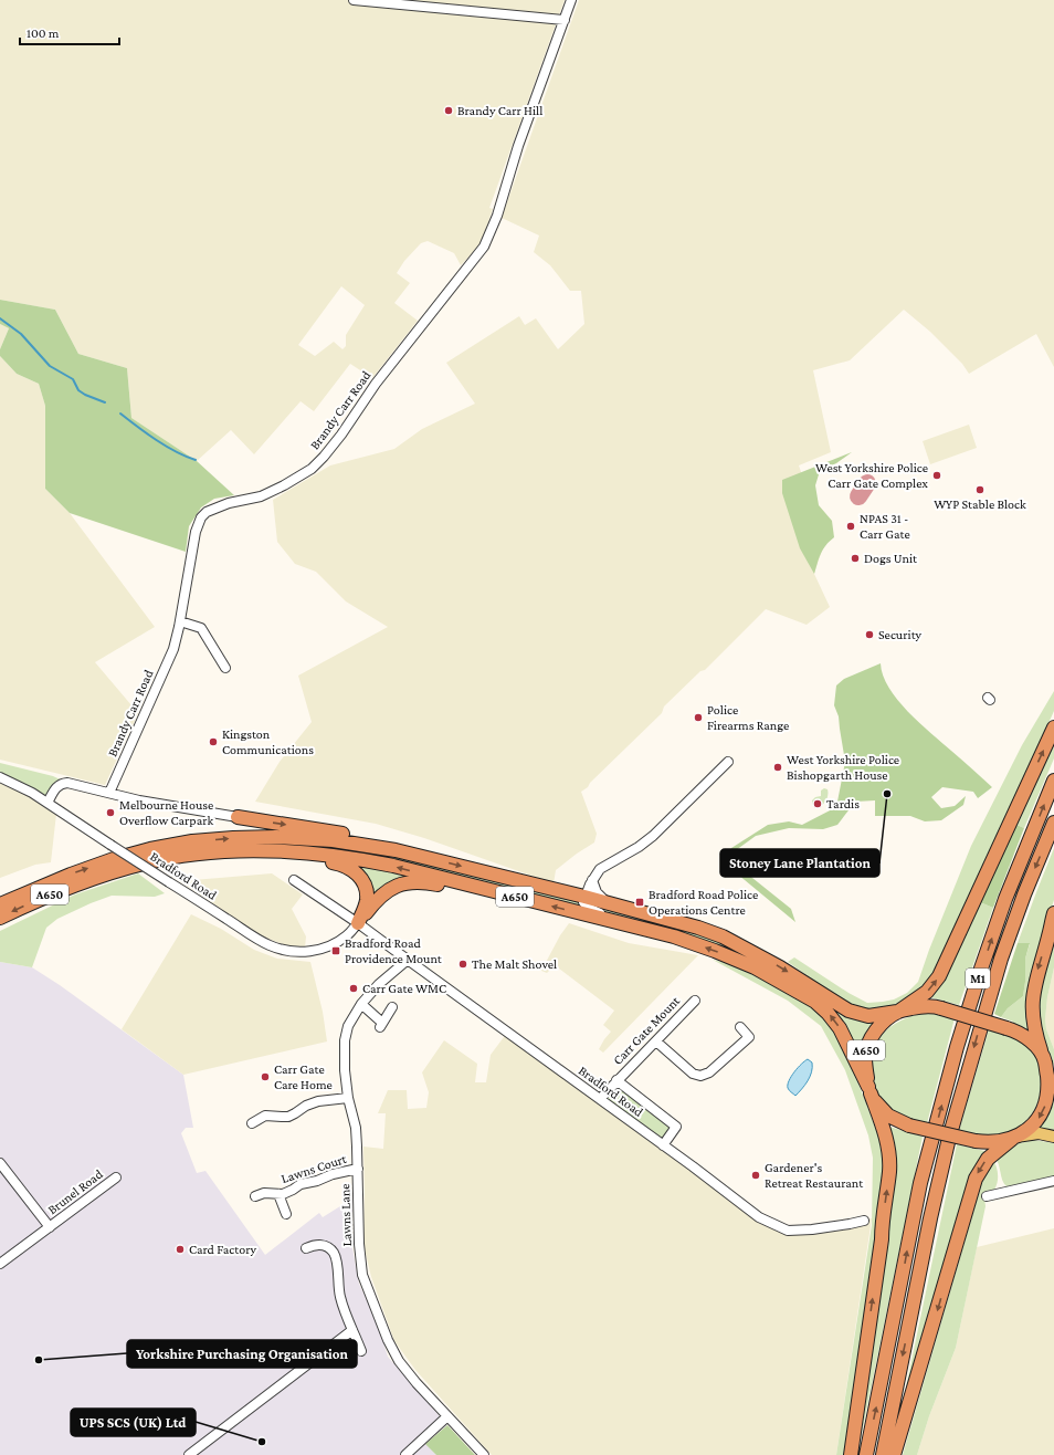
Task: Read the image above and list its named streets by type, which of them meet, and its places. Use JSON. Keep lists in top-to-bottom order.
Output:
{
  "streets": {
    "highway": ["A650", "M1"],
    "street": [
      "Brandy Carr Road",
      "Bradford Road",
      "Carr Gate Mount",
      "Lawns Court",
      "Brunel Road",
      "Lawns Lane"
    ]
  },
  "crossings": [
    ["Bradford Road", "Carr Gate Mount"],
    ["Bradford Road", "Lawns Lane"],
    ["Lawns Court", "Lawns Lane"]
  ],
  "places": {
    "other": [
      "Brandy Carr Hill",
      "West Yorkshire Police Carr Gate Complex",
      "WYP Stable Block",
      "NPAS 31 - Carr Gate",
      "Dogs Unit",
      "Security",
      "Police Firearms Range",
      "Kingston Communications",
      "West Yorkshire Police Bishopgarth House",
      "Stoney Lane Plantation",
      "Tardis",
      "Melbourne House Overflow Carpark",
      "The Malt Shovel",
      "Carr Gate WMC",
      "Carr Gate Care Home",
      "Gardener's Retreat Restaurant",
      "Card Factory",
      "Yorkshire Purchasing Organisation",
      "UPS SCS (UK) Ltd"
    ],
    "transit": ["Bradford Road Police Operations Centre", "Bradford Road Providence Mount"]
  },
  "scale_bar": "100 m"
}
